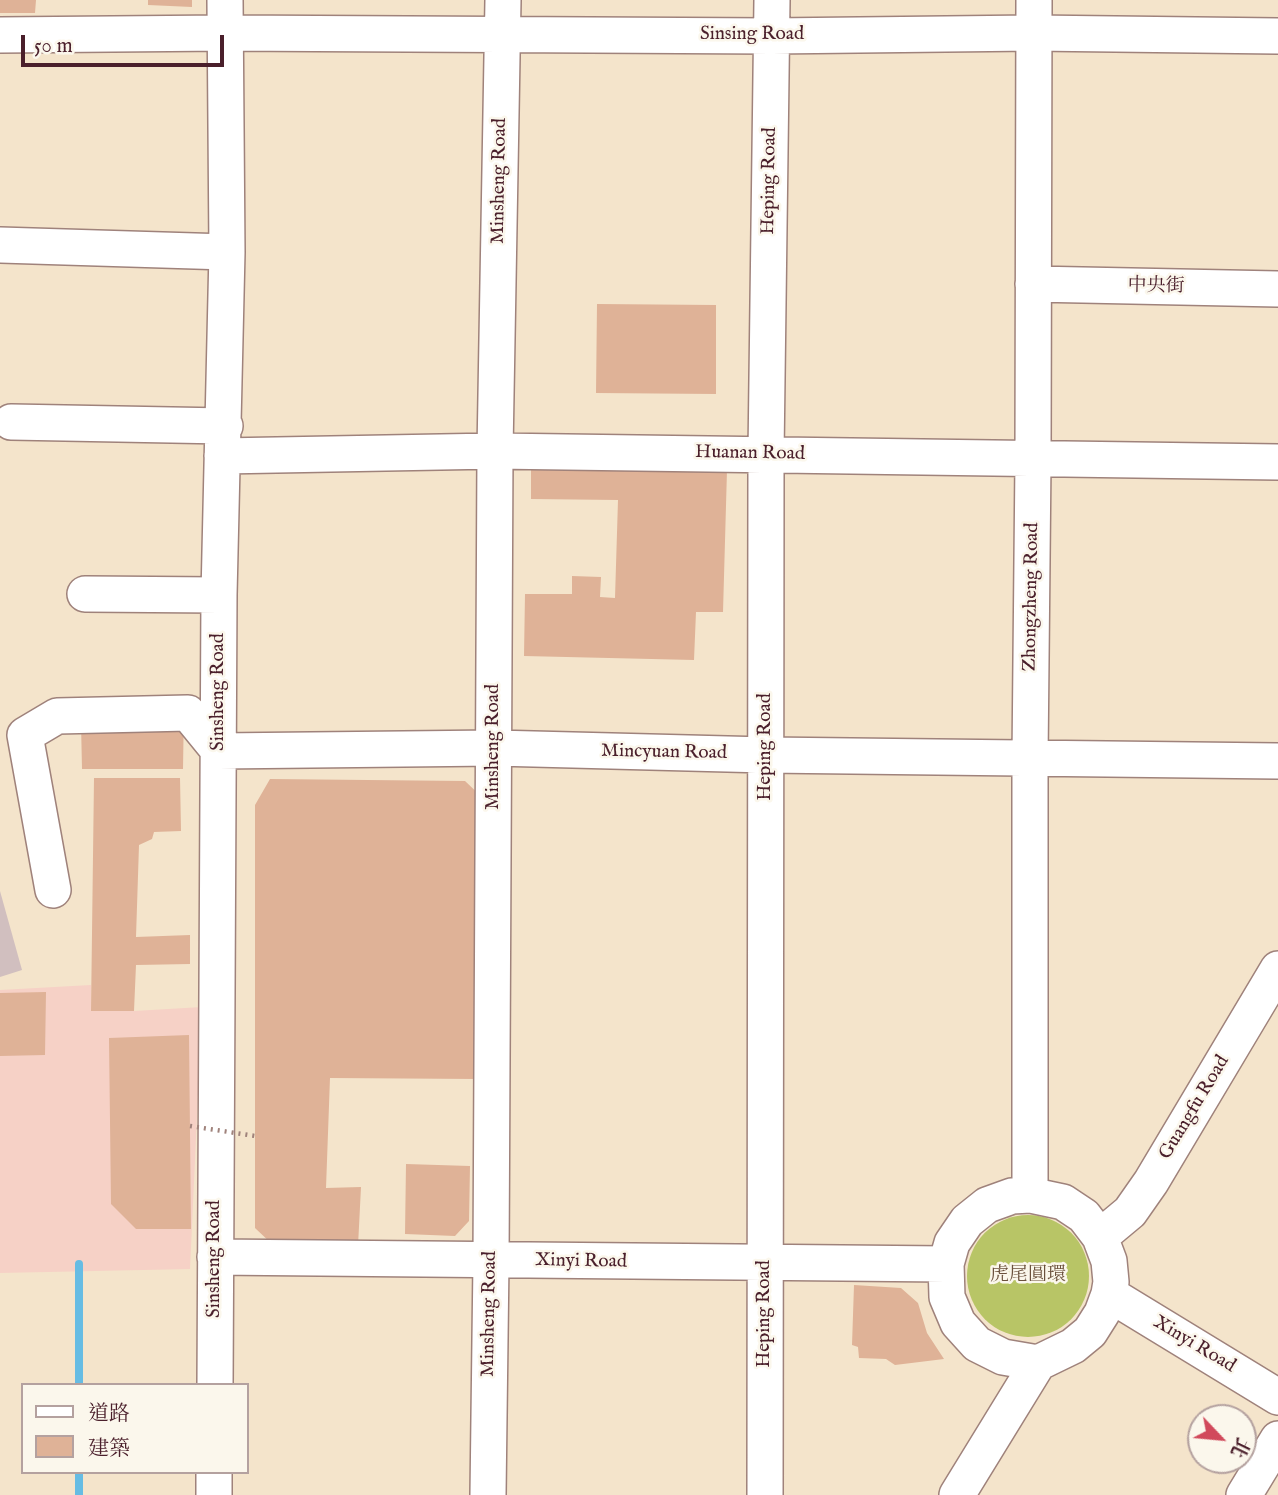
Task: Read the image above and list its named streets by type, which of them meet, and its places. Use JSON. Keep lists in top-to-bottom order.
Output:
{
  "streets": {
    "street": [
      "Sinsing Road",
      "Minsheng Road",
      "Heping Road",
      "中央街",
      "Huanan Road",
      "Zhongzheng Road",
      "Sinsheng Road",
      "Mincyuan Road",
      "Guangfu Road",
      "Xinyi Road"
    ]
  },
  "crossings": [
    ["Sinsing Road", "Minsheng Road"],
    ["Sinsing Road", "Heping Road"],
    ["Sinsing Road", "Zhongzheng Road"],
    ["Sinsing Road", "Sinsheng Road"],
    ["Minsheng Road", "Huanan Road"],
    ["Minsheng Road", "Mincyuan Road"],
    ["Minsheng Road", "Xinyi Road"],
    ["Heping Road", "Huanan Road"],
    ["Heping Road", "Mincyuan Road"],
    ["Heping Road", "Xinyi Road"],
    ["中央街", "Zhongzheng Road"],
    ["Huanan Road", "Zhongzheng Road"],
    ["Huanan Road", "Sinsheng Road"],
    ["Zhongzheng Road", "Mincyuan Road"],
    ["Zhongzheng Road", "Guangfu Road"],
    ["Zhongzheng Road", "Xinyi Road"],
    ["Sinsheng Road", "Mincyuan Road"],
    ["Sinsheng Road", "Xinyi Road"],
    ["Guangfu Road", "Xinyi Road"]
  ],
  "parks": ["虎尾圓環"],
  "legend": ["道路", "建築"],
  "scale_bar": "50 m",
  "north": "bottom right"
}
